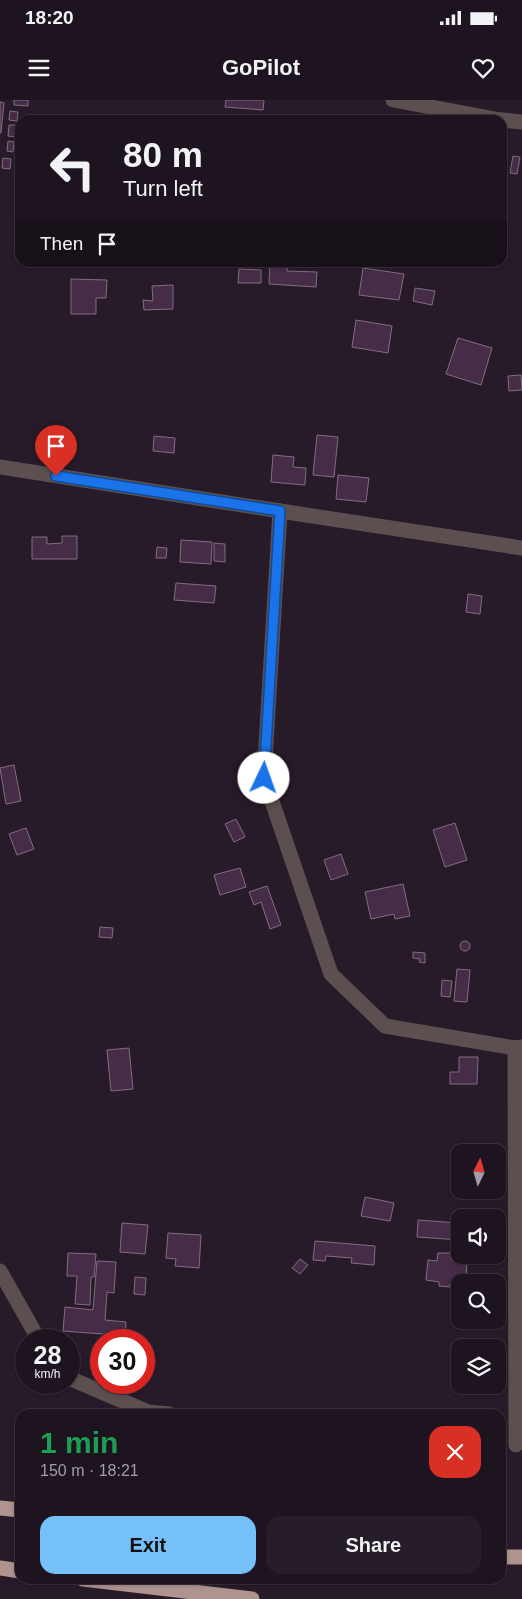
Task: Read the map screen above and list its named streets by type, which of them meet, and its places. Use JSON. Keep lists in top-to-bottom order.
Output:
{
  "north": "top",
  "page": {
    "status": "18:20",
    "header": "GoPilot",
    "turn": ["80 m", "Turn left"],
    "then": "Then",
    "speed": "28 km/h",
    "limit": "30",
    "heading": ["1 min", "150 m · 18:21"],
    "buttons": ["Exit", "Share"]
  }
}
